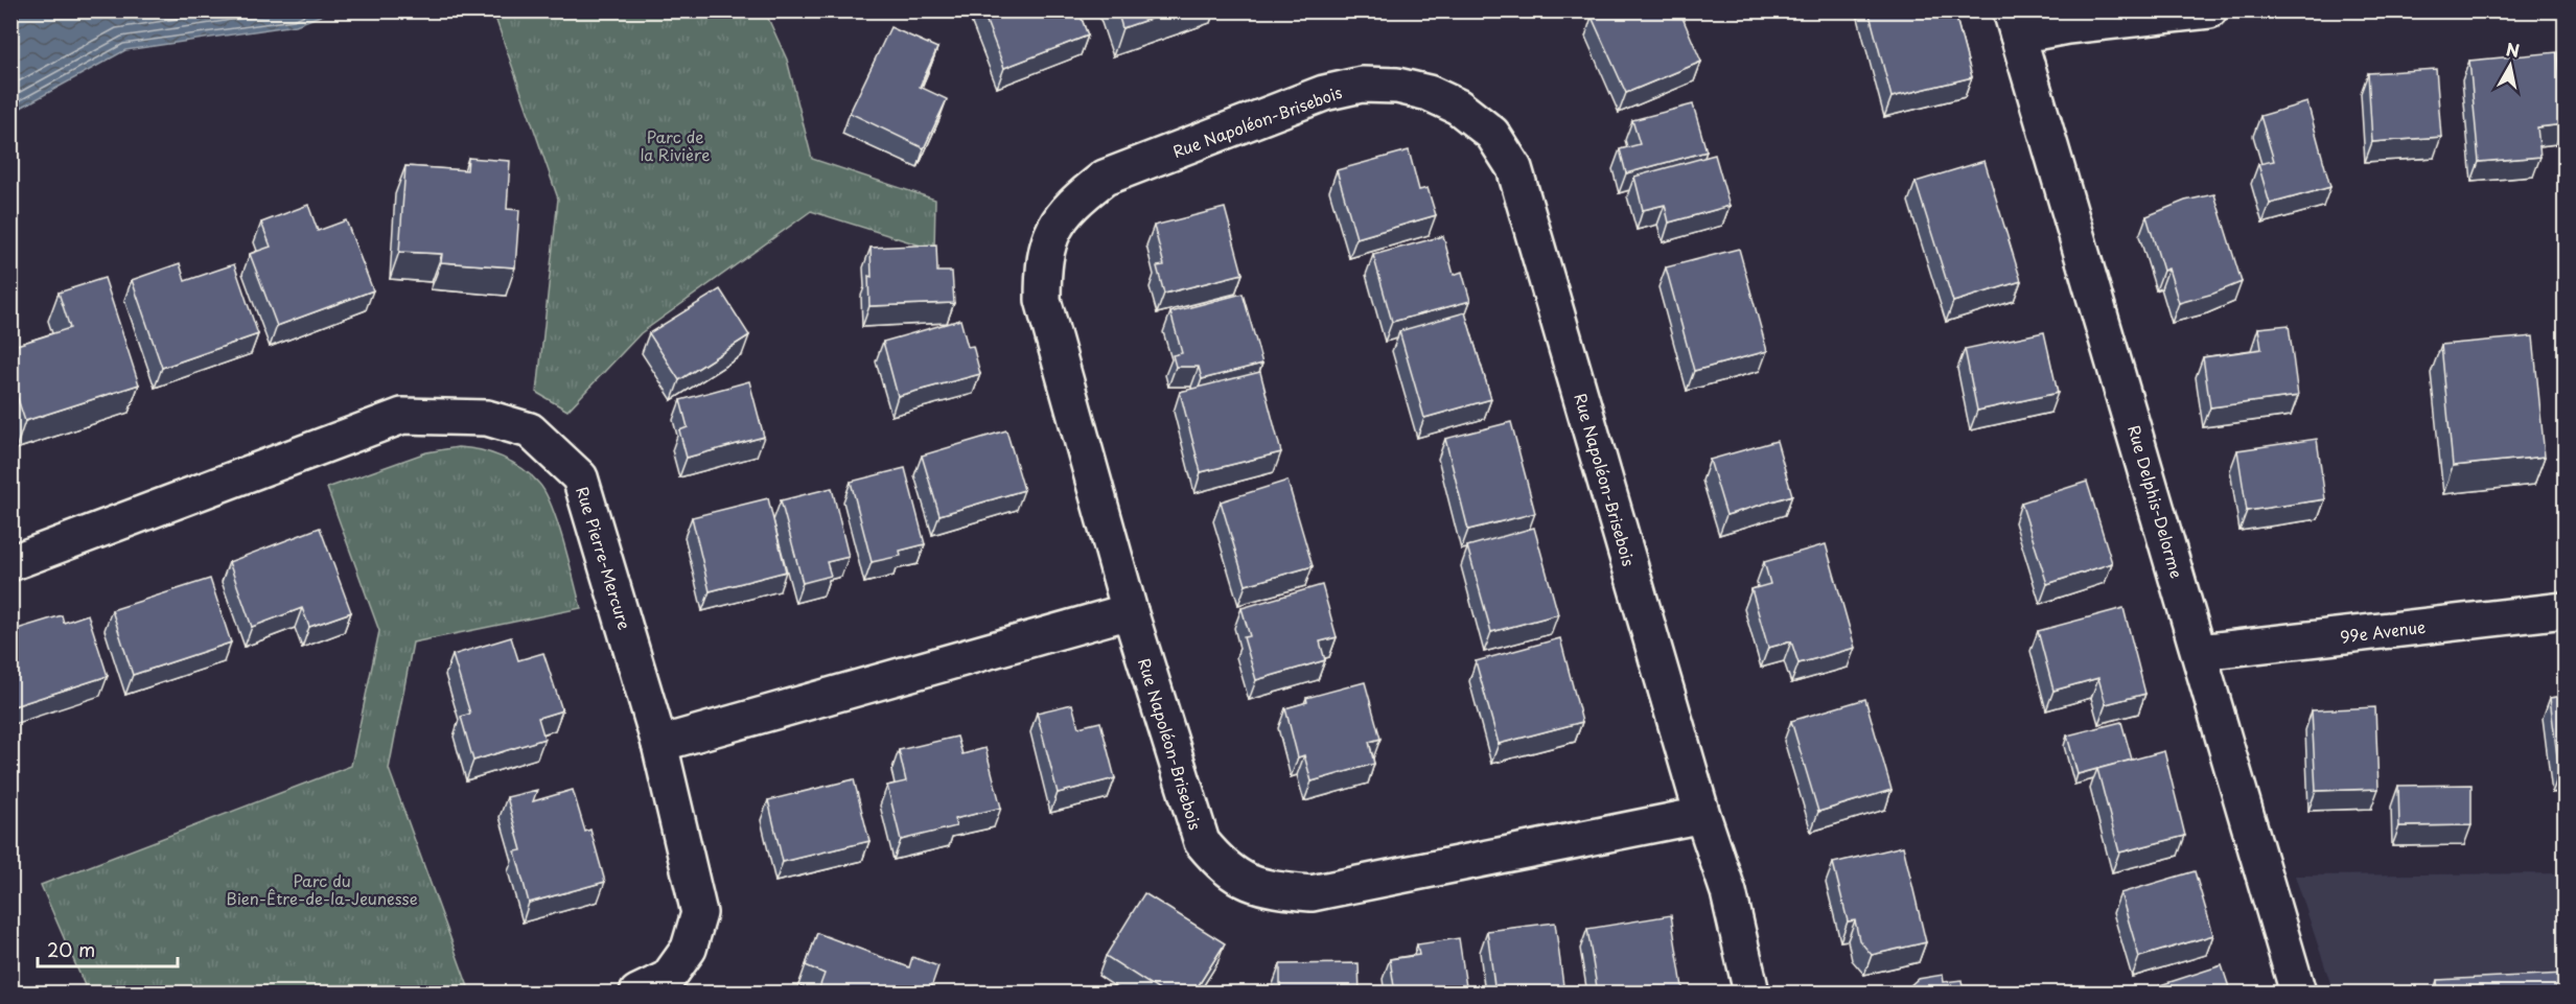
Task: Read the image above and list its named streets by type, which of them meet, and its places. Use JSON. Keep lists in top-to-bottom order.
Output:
{
  "streets": {
    "street": [
      "Rue Napoléon-Brisebois",
      "Rue Delphis-Delorme",
      "Rue Pierre-Mercure",
      "99e Avenue"
    ]
  },
  "crossings": [
    ["Rue Delphis-Delorme", "99e Avenue"]
  ],
  "parks": ["Parc de la Rivière", "Parc du Bien-Être-de-la-Jeunesse"],
  "scale_bar": "20 m",
  "north": "top"
}
